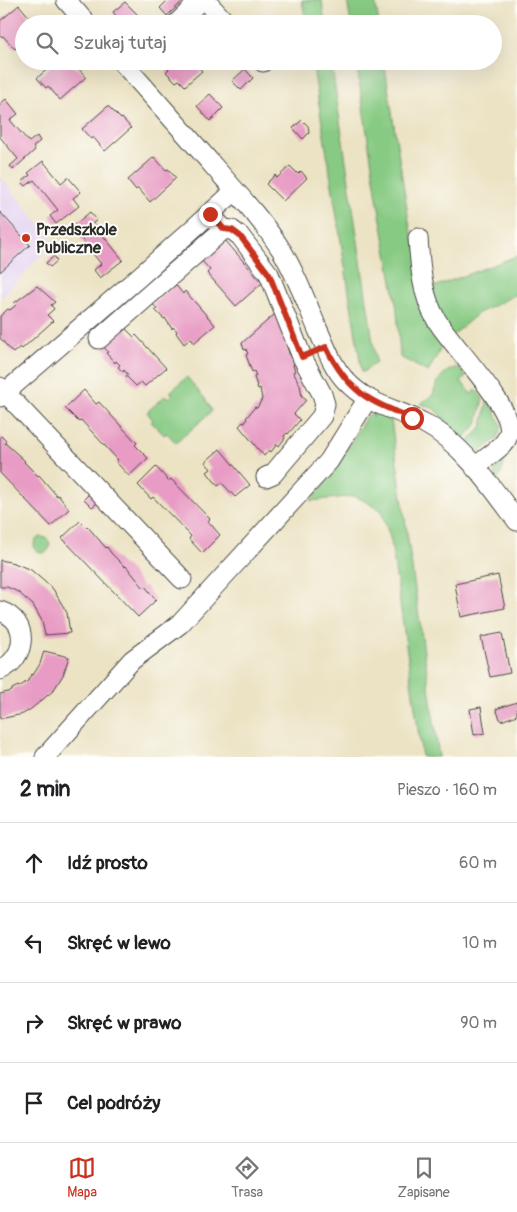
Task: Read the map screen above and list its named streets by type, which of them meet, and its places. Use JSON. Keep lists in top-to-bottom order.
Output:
{
  "places": ["Przedszkole Publiczne"],
  "page": {
    "search": "Szukaj tutaj",
    "heading": ["2 min", "Pieszo · 160 m"],
    "list": [
      ["Idź prosto", "60 m"],
      ["Skręć w lewo", "10 m"],
      ["Skręć w prawo", "90 m"],
      "Cel podróży"
    ],
    "nav": ["Mapa", "Trasa", "Zapisane"]
  }
}
